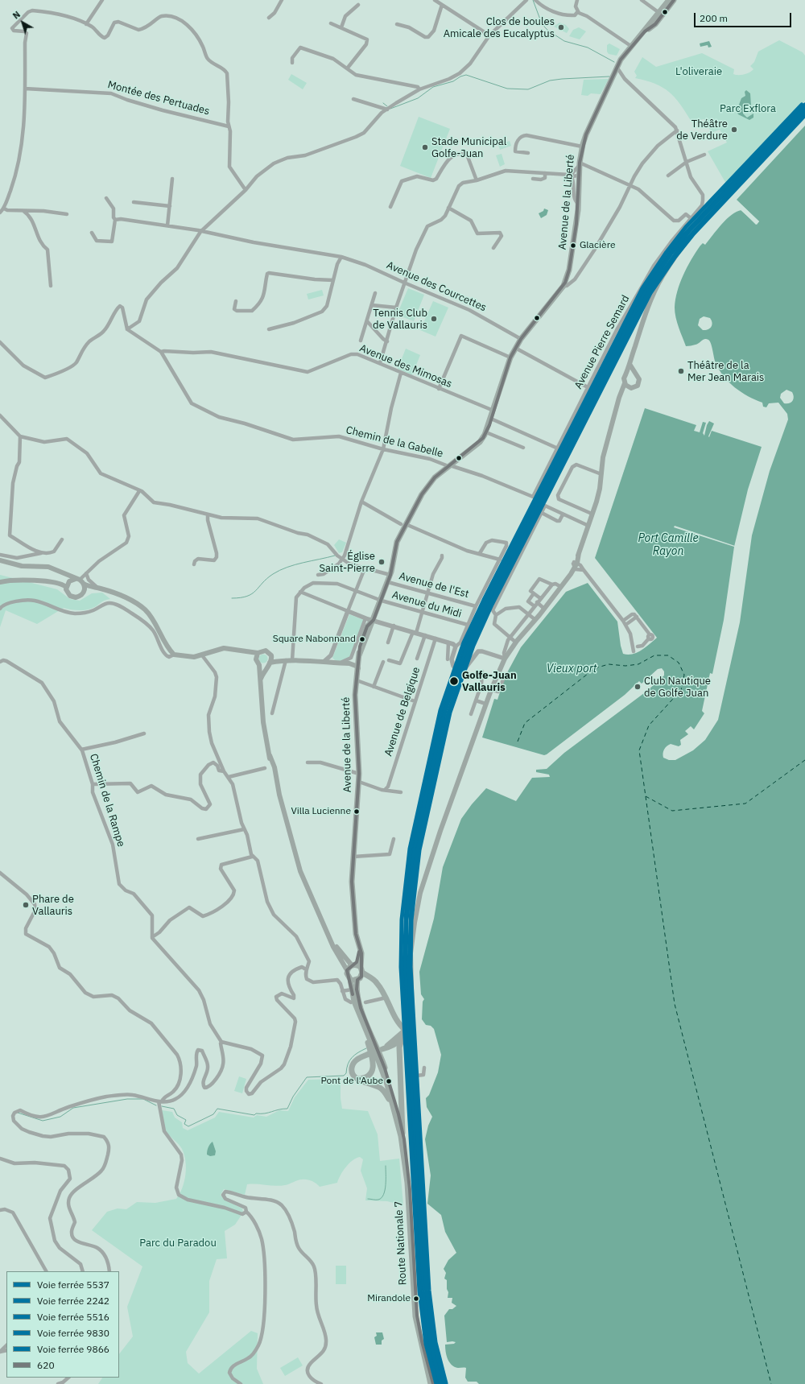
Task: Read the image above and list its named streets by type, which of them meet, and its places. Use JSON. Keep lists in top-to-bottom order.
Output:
{
  "streets": {
    "main road": ["Avenue de la Liberté"],
    "street": [
      "Montée des Pertuades",
      "Avenue des Courcettes",
      "Avenue Pierre Semard",
      "Avenue des Mimosas",
      "Chemin de la Gabelle",
      "Avenue de l'Est",
      "Avenue du Midi",
      "Avenue de Belgique",
      "Chemin de la Rampe"
    ]
  },
  "crossings": [
    ["Avenue de la Liberté", "Avenue des Courcettes"],
    ["Avenue de la Liberté", "Avenue des Mimosas"],
    ["Avenue de la Liberté", "Chemin de la Gabelle"],
    ["Avenue de la Liberté", "Avenue de l'Est"],
    ["Avenue de la Liberté", "Avenue du Midi"],
    ["Avenue Pierre Semard", "Chemin de la Gabelle"],
    ["Avenue des Mimosas", "Chemin de la Gabelle"]
  ],
  "water": ["Port Camille Rayon", "Vieux port"],
  "parks": ["L'oliveraie", "Parc Exflora", "Parc du Paradou"],
  "places": [
    "Clos de boules Amicale des Eucalyptus",
    "Théâtre de Verdure",
    "Stade Municipal Golfe-Juan",
    "Glacière",
    "Tennis Club de Vallauris",
    "Théâtre de la Mer Jean Marais",
    "Église Saint-Pierre",
    "Square Nabonnand",
    "Golfe-Juan Vallauris",
    "Club Nautique de Golfe Juan",
    "Villa Lucienne",
    "Phare de Vallauris",
    "Pont de l'Aube",
    "Mirandole"
  ],
  "lines": [
    "transit line 620",
    "rail line 5537",
    "rail line 9866",
    "rail line 2242",
    "rail line 9830",
    "rail line 5516"
  ],
  "legend": [
    "Voie ferrée 5537",
    "Voie ferrée 2242",
    "Voie ferrée 5516",
    "Voie ferrée 9830",
    "Voie ferrée 9866",
    "620"
  ],
  "scale_bar": "200 m",
  "north": "top left"
}
